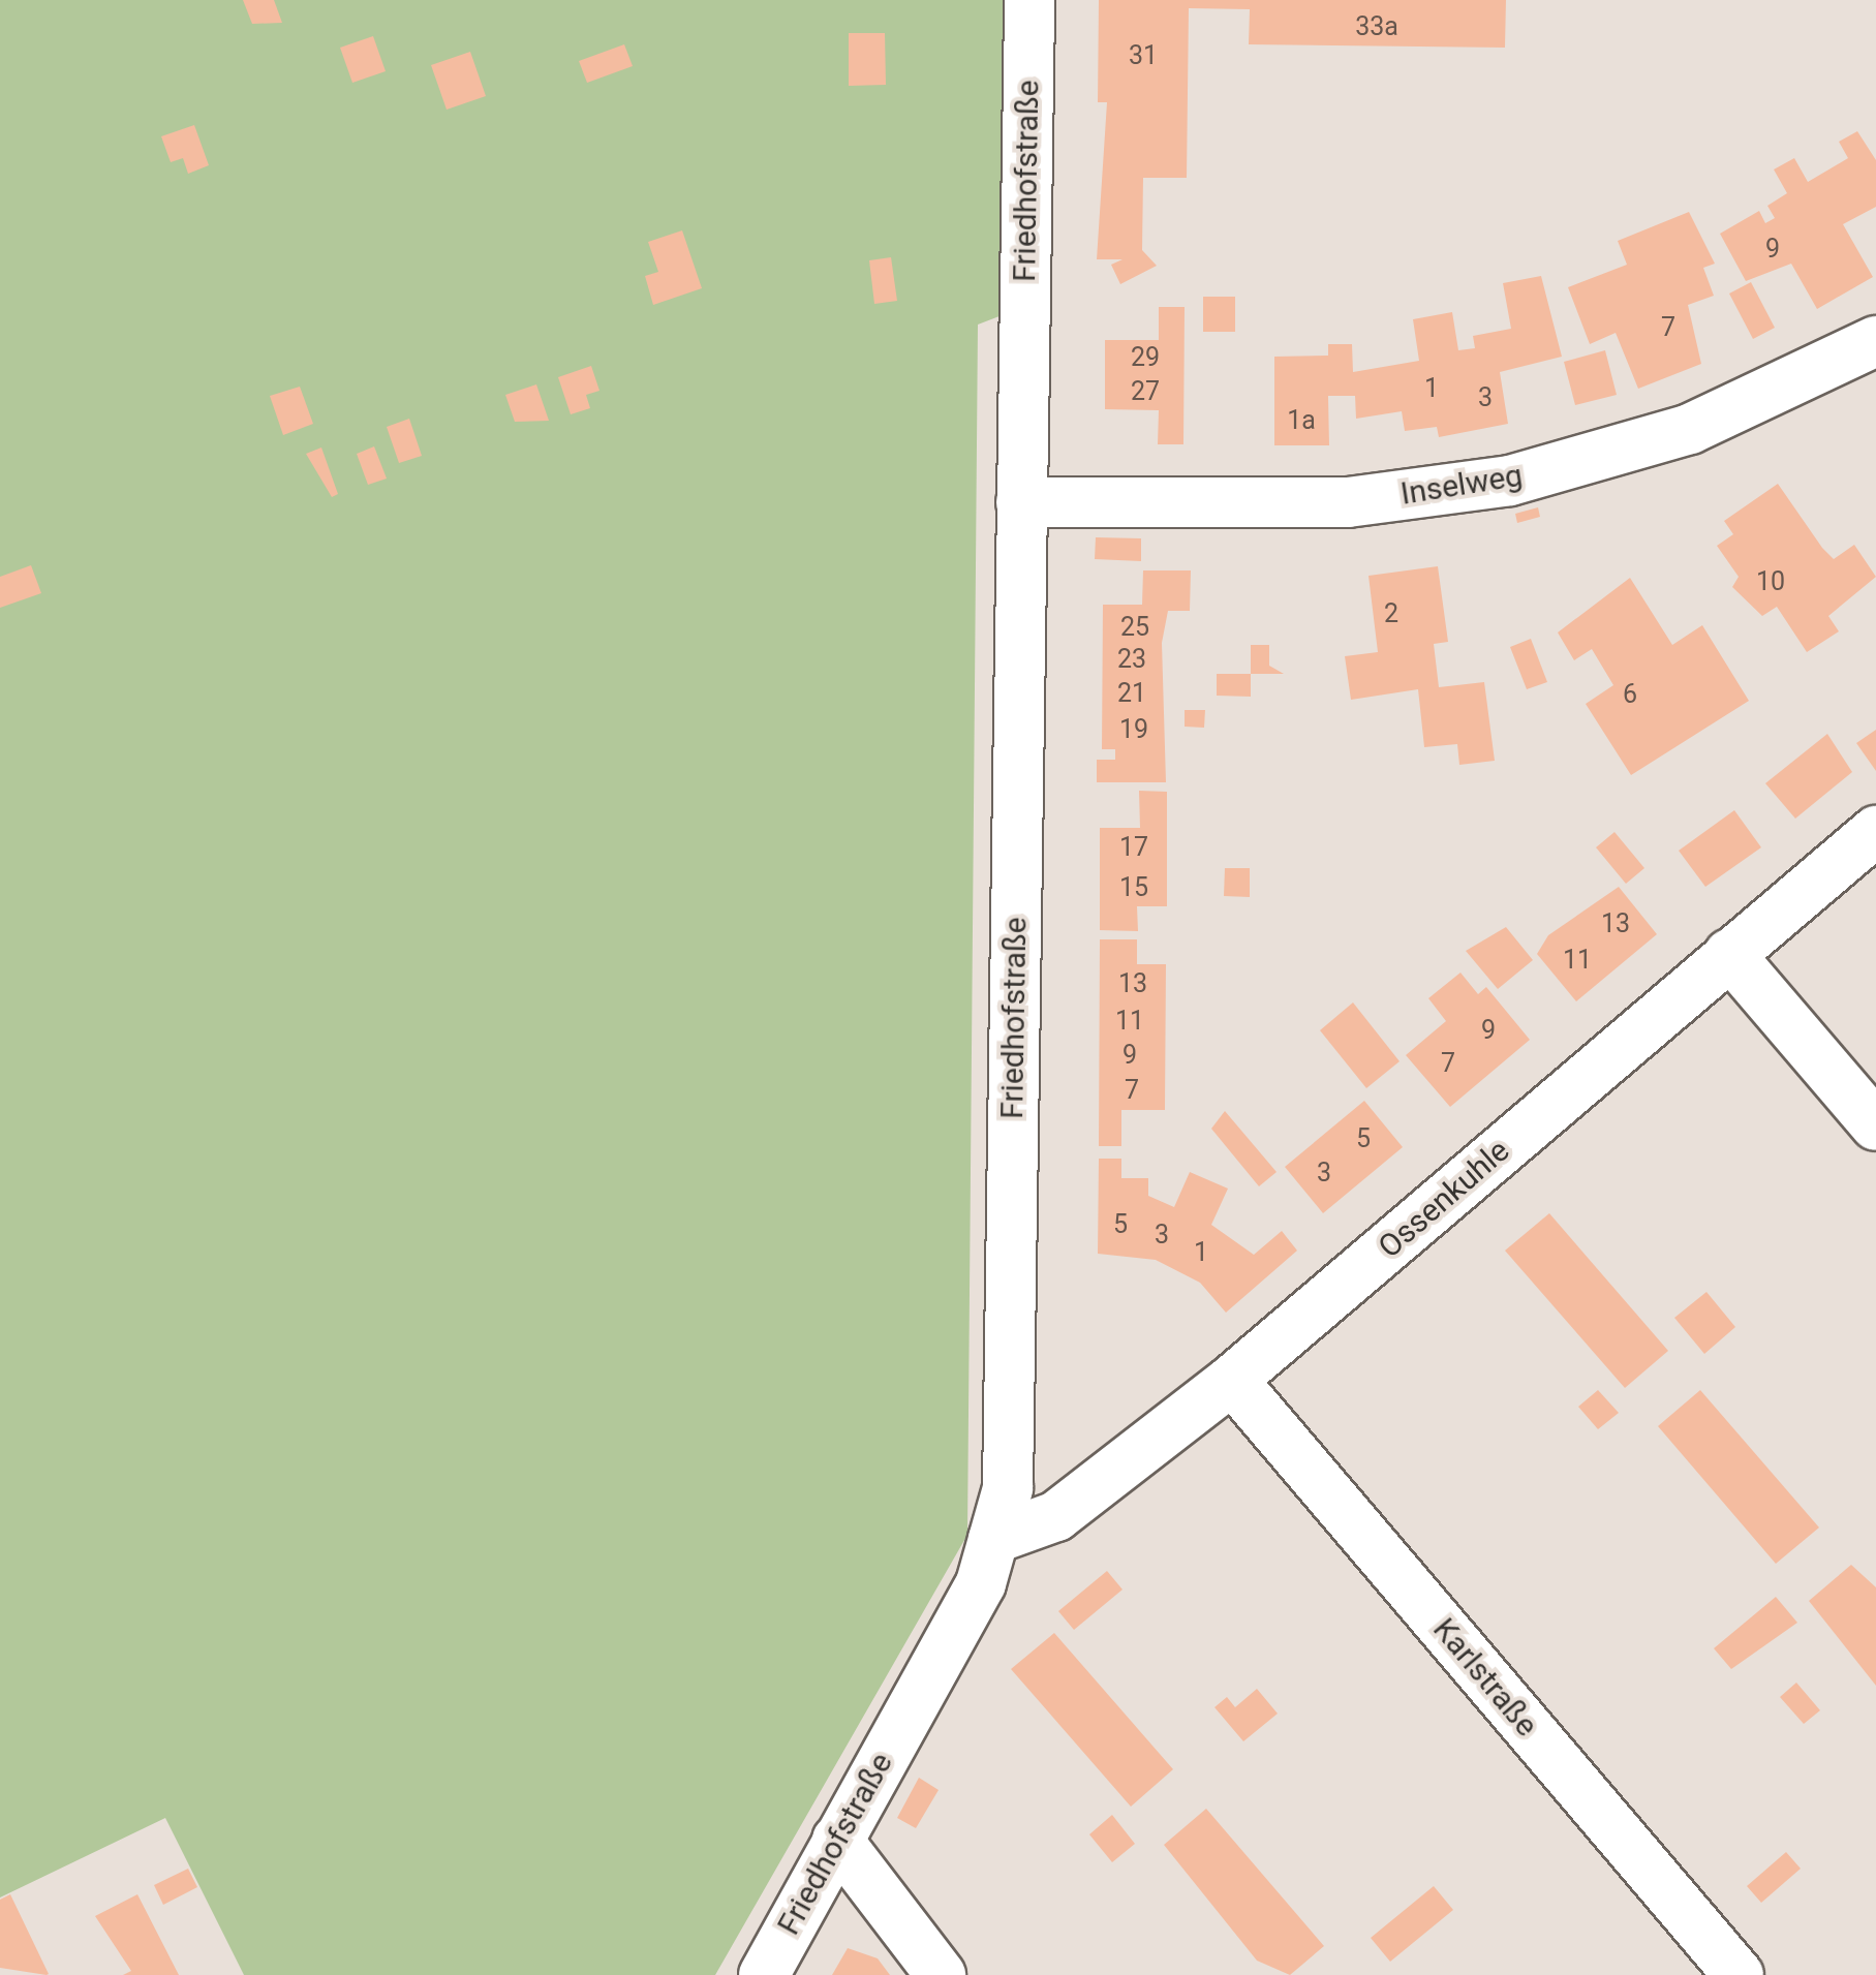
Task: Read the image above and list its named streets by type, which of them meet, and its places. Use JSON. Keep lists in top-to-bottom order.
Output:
{
  "streets": {
    "street": [
      "Friedhofstraße",
      "Inselweg",
      "Ossenkuhle",
      "Karlstraße"
    ]
  },
  "crossings": [
    ["Friedhofstraße", "Inselweg"],
    ["Friedhofstraße", "Ossenkuhle"],
    ["Ossenkuhle", "Karlstraße"]
  ],
  "house_numbers": [
    "33a",
    "31",
    "9",
    "7",
    "29",
    "1",
    "27",
    "3",
    "1a",
    "10",
    "2",
    "25",
    "23",
    "21",
    "6",
    "19",
    "17",
    "15",
    "13",
    "11",
    "13",
    "11",
    "9",
    "9",
    "7",
    "7",
    "5",
    "3",
    "5",
    "3",
    "1"
  ]
}
